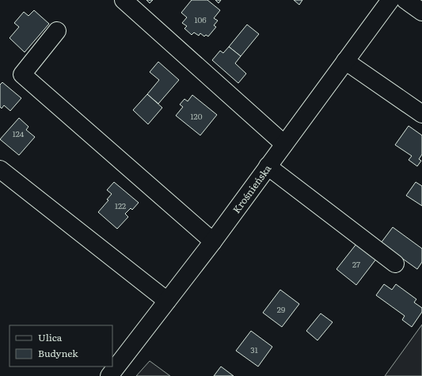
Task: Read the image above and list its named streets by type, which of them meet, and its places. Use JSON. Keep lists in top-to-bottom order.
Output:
{
  "streets": {
    "main road": ["Krośnieńska"]
  },
  "house_numbers": [
    "106",
    "120",
    "124",
    "122",
    "27",
    "29",
    "31"
  ],
  "legend": ["Ulica", "Budynek"]
}
